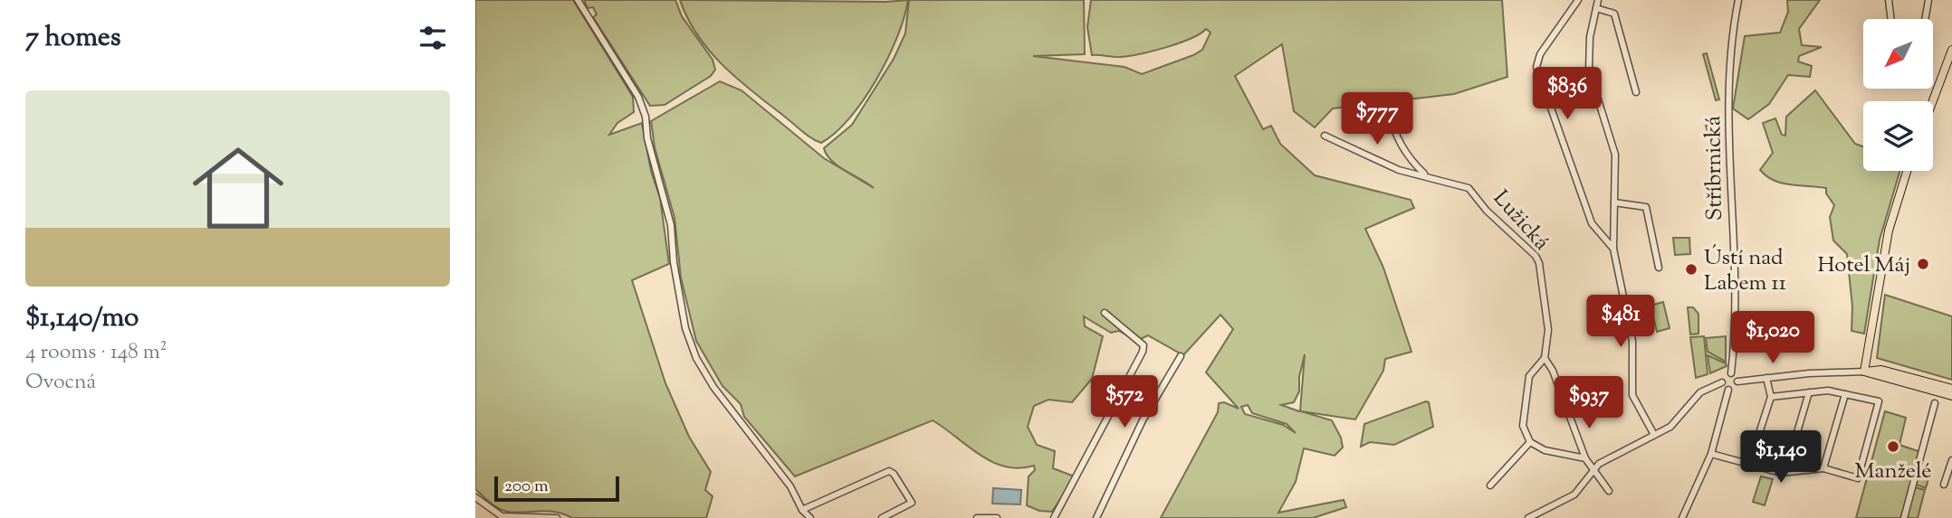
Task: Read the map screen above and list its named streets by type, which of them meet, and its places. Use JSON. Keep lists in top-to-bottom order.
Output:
{
  "streets": {
    "street": ["Stříbrnická", "Lužická"]
  },
  "places": ["Hotel Máj", "Ústí nad Labem 11", "Manželé"],
  "scale_bar": "200 m",
  "north": "bottom left",
  "page": {
    "heading": "7 homes",
    "price": [
      "$836",
      "$777",
      "$481",
      "$1,020",
      "$572",
      "$937",
      "$1,140"
    ],
    "list": [
      {
        "name": "$1,140/mo",
        "note": "4 rooms · 148 m² · Ovocná"
      }
    ],
    "scale": "200 m"
  }
}
